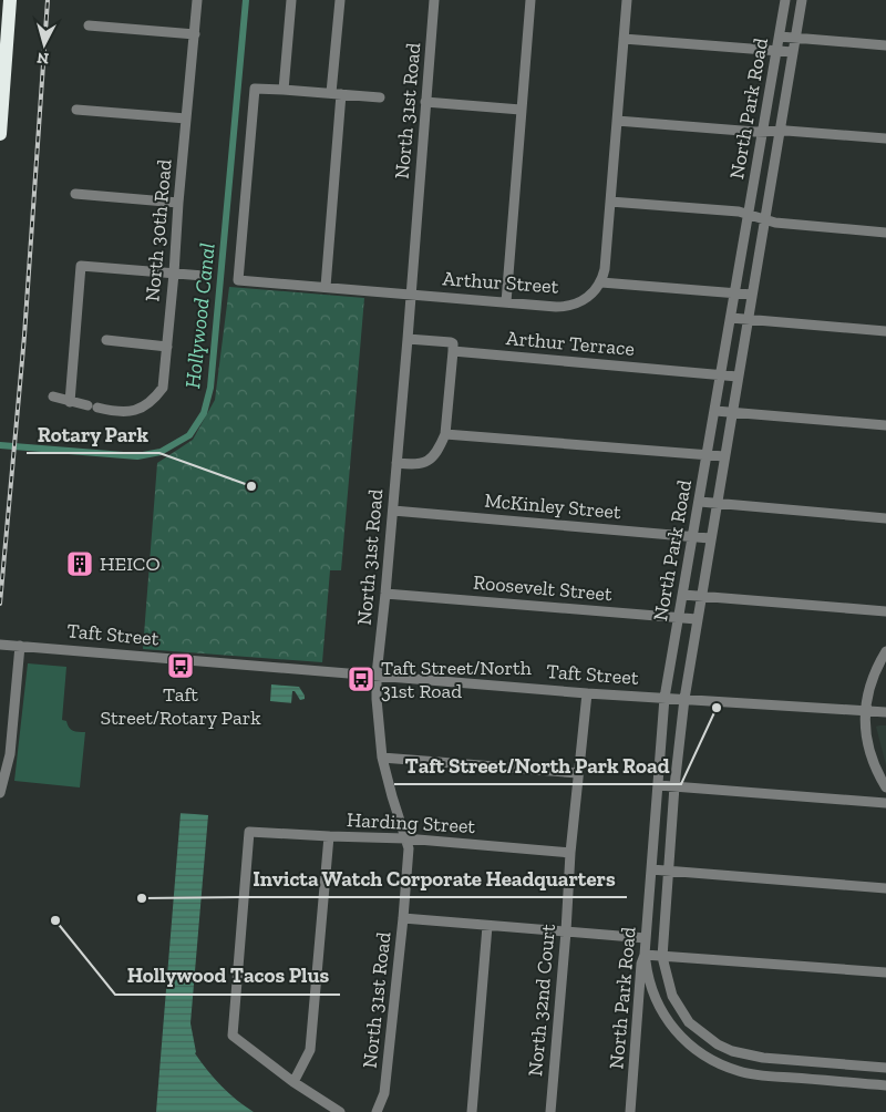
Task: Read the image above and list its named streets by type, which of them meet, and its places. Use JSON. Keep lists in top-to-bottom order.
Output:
{
  "streets": {
    "street": [
      "North Park Road",
      "North 31st Road",
      "North 30th Road",
      "Arthur Street",
      "Arthur Terrace",
      "McKinley Street",
      "Roosevelt Street",
      "Taft Street",
      "Harding Street",
      "North 32nd Court"
    ]
  },
  "crossings": [
    ["North Park Road", "Arthur Terrace"],
    ["North Park Road", "McKinley Street"],
    ["North Park Road", "Roosevelt Street"],
    ["North Park Road", "Taft Street"],
    ["North 31st Road", "Arthur Street"],
    ["North 31st Road", "Arthur Terrace"],
    ["North 31st Road", "McKinley Street"],
    ["North 31st Road", "Roosevelt Street"],
    ["North 31st Road", "Taft Street"],
    ["North 31st Road", "Harding Street"],
    ["Taft Street", "North 32nd Court"],
    ["Harding Street", "North 32nd Court"]
  ],
  "water": ["Hollywood Canal"],
  "places": {
    "other": [
      "Rotary Park",
      "Taft Street/North Park Road",
      "Invicta Watch Corporate Headquarters",
      "Hollywood Tacos Plus"
    ],
    "building": ["HEICO"],
    "bus stop": ["Taft Street/Rotary Park", "Taft Street/North 31st Road"]
  },
  "north": "bottom"
}
